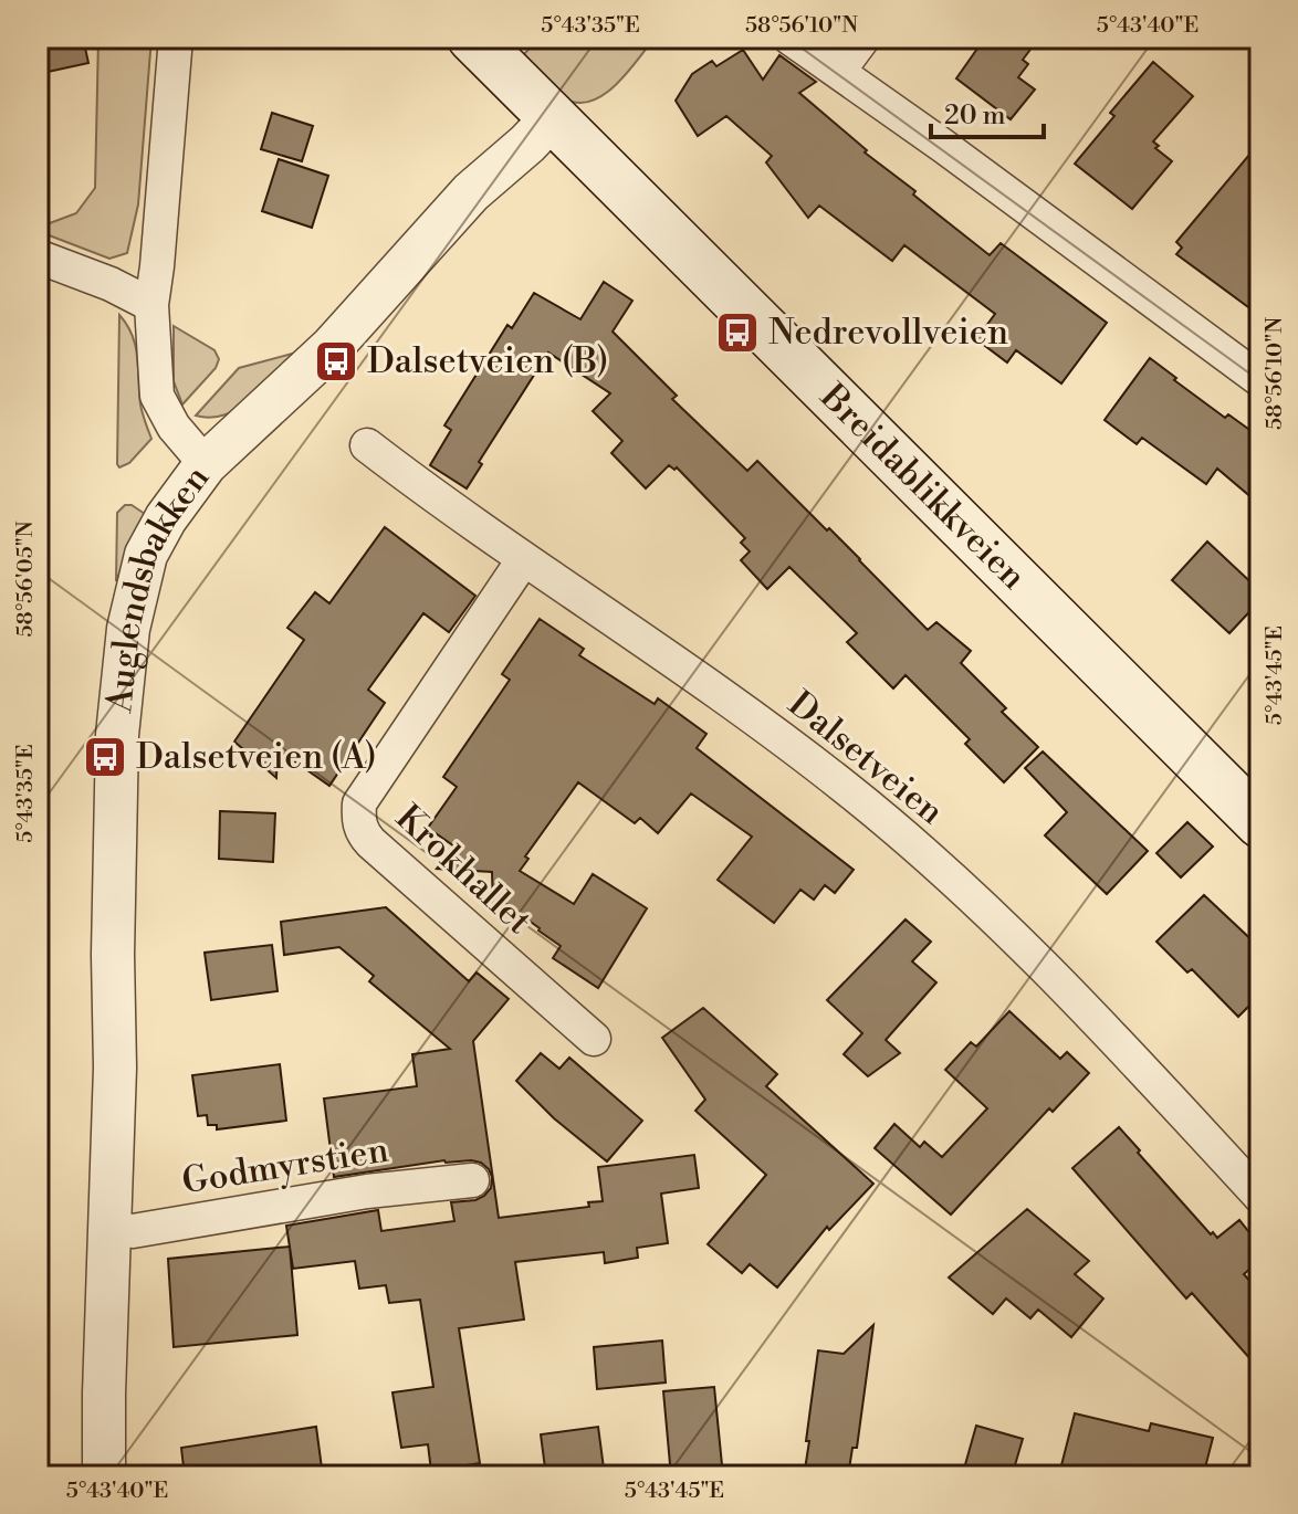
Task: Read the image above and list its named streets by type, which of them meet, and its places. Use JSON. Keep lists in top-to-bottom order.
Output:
{
  "streets": {
    "main road": ["Breidablikkveien"],
    "street": [
      "Auglendsbakken",
      "Dalsetveien",
      "Krokhallet",
      "Godmyrstien"
    ]
  },
  "crossings": [
    ["Breidablikkveien", "Auglendsbakken"],
    ["Auglendsbakken", "Godmyrstien"],
    ["Dalsetveien", "Krokhallet"]
  ],
  "places": {
    "bus stop": ["Nedrevollveien", "Dalsetveien (B)", "Dalsetveien (A)"]
  },
  "scale_bar": "20 m",
  "coordinates": [
    "5°43'35\"E",
    "58°56'10\"N",
    "5°43'40\"E",
    "58°56'05\"N",
    "5°43'45\"E"
  ]
}
